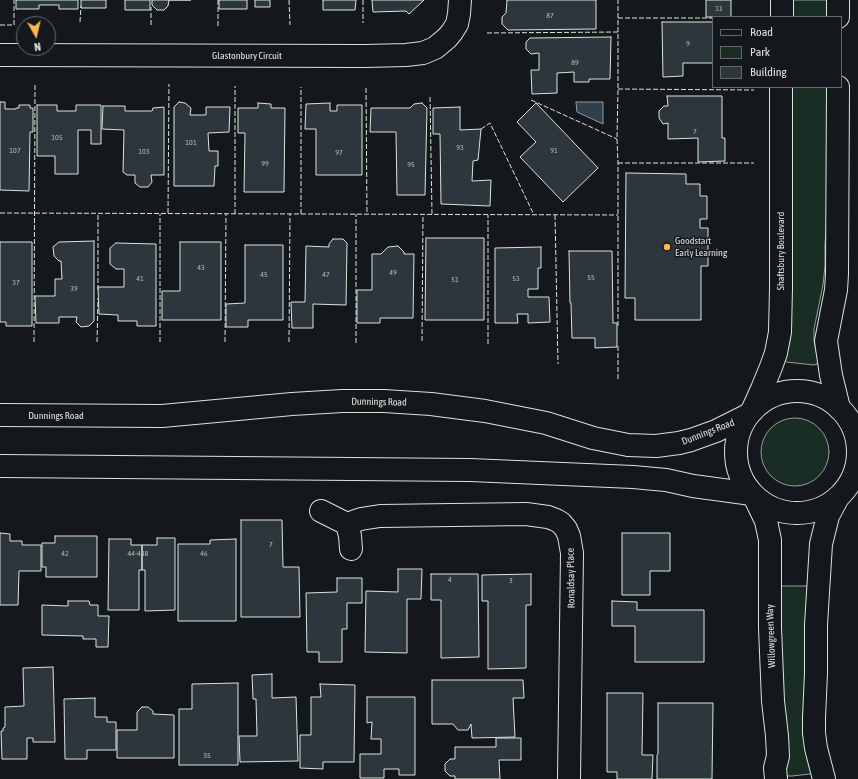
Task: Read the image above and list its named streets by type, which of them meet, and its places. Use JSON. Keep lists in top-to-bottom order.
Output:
{
  "streets": {
    "street": [
      "Glastonbury Circuit",
      "Shaftsbury Boulevard",
      "Dunnings Road",
      "Ronaldsay Place",
      "Willowgreen Way"
    ]
  },
  "crossings": [
    ["Shaftsbury Boulevard", "Dunnings Road"],
    ["Shaftsbury Boulevard", "Willowgreen Way"],
    ["Dunnings Road", "Willowgreen Way"]
  ],
  "places": ["Goodstart Early Learning"],
  "house_numbers": [
    "11",
    "87",
    "9",
    "89",
    "7",
    "105",
    "101",
    "93",
    "107",
    "91",
    "103",
    "97",
    "99",
    "95",
    "43",
    "49",
    "45",
    "47",
    "55",
    "41",
    "53",
    "51",
    "37",
    "39",
    "7",
    "42",
    "44-44B",
    "46",
    "4",
    "3",
    "35"
  ],
  "legend": ["Road", "Park", "Building"],
  "north": "bottom"
}
